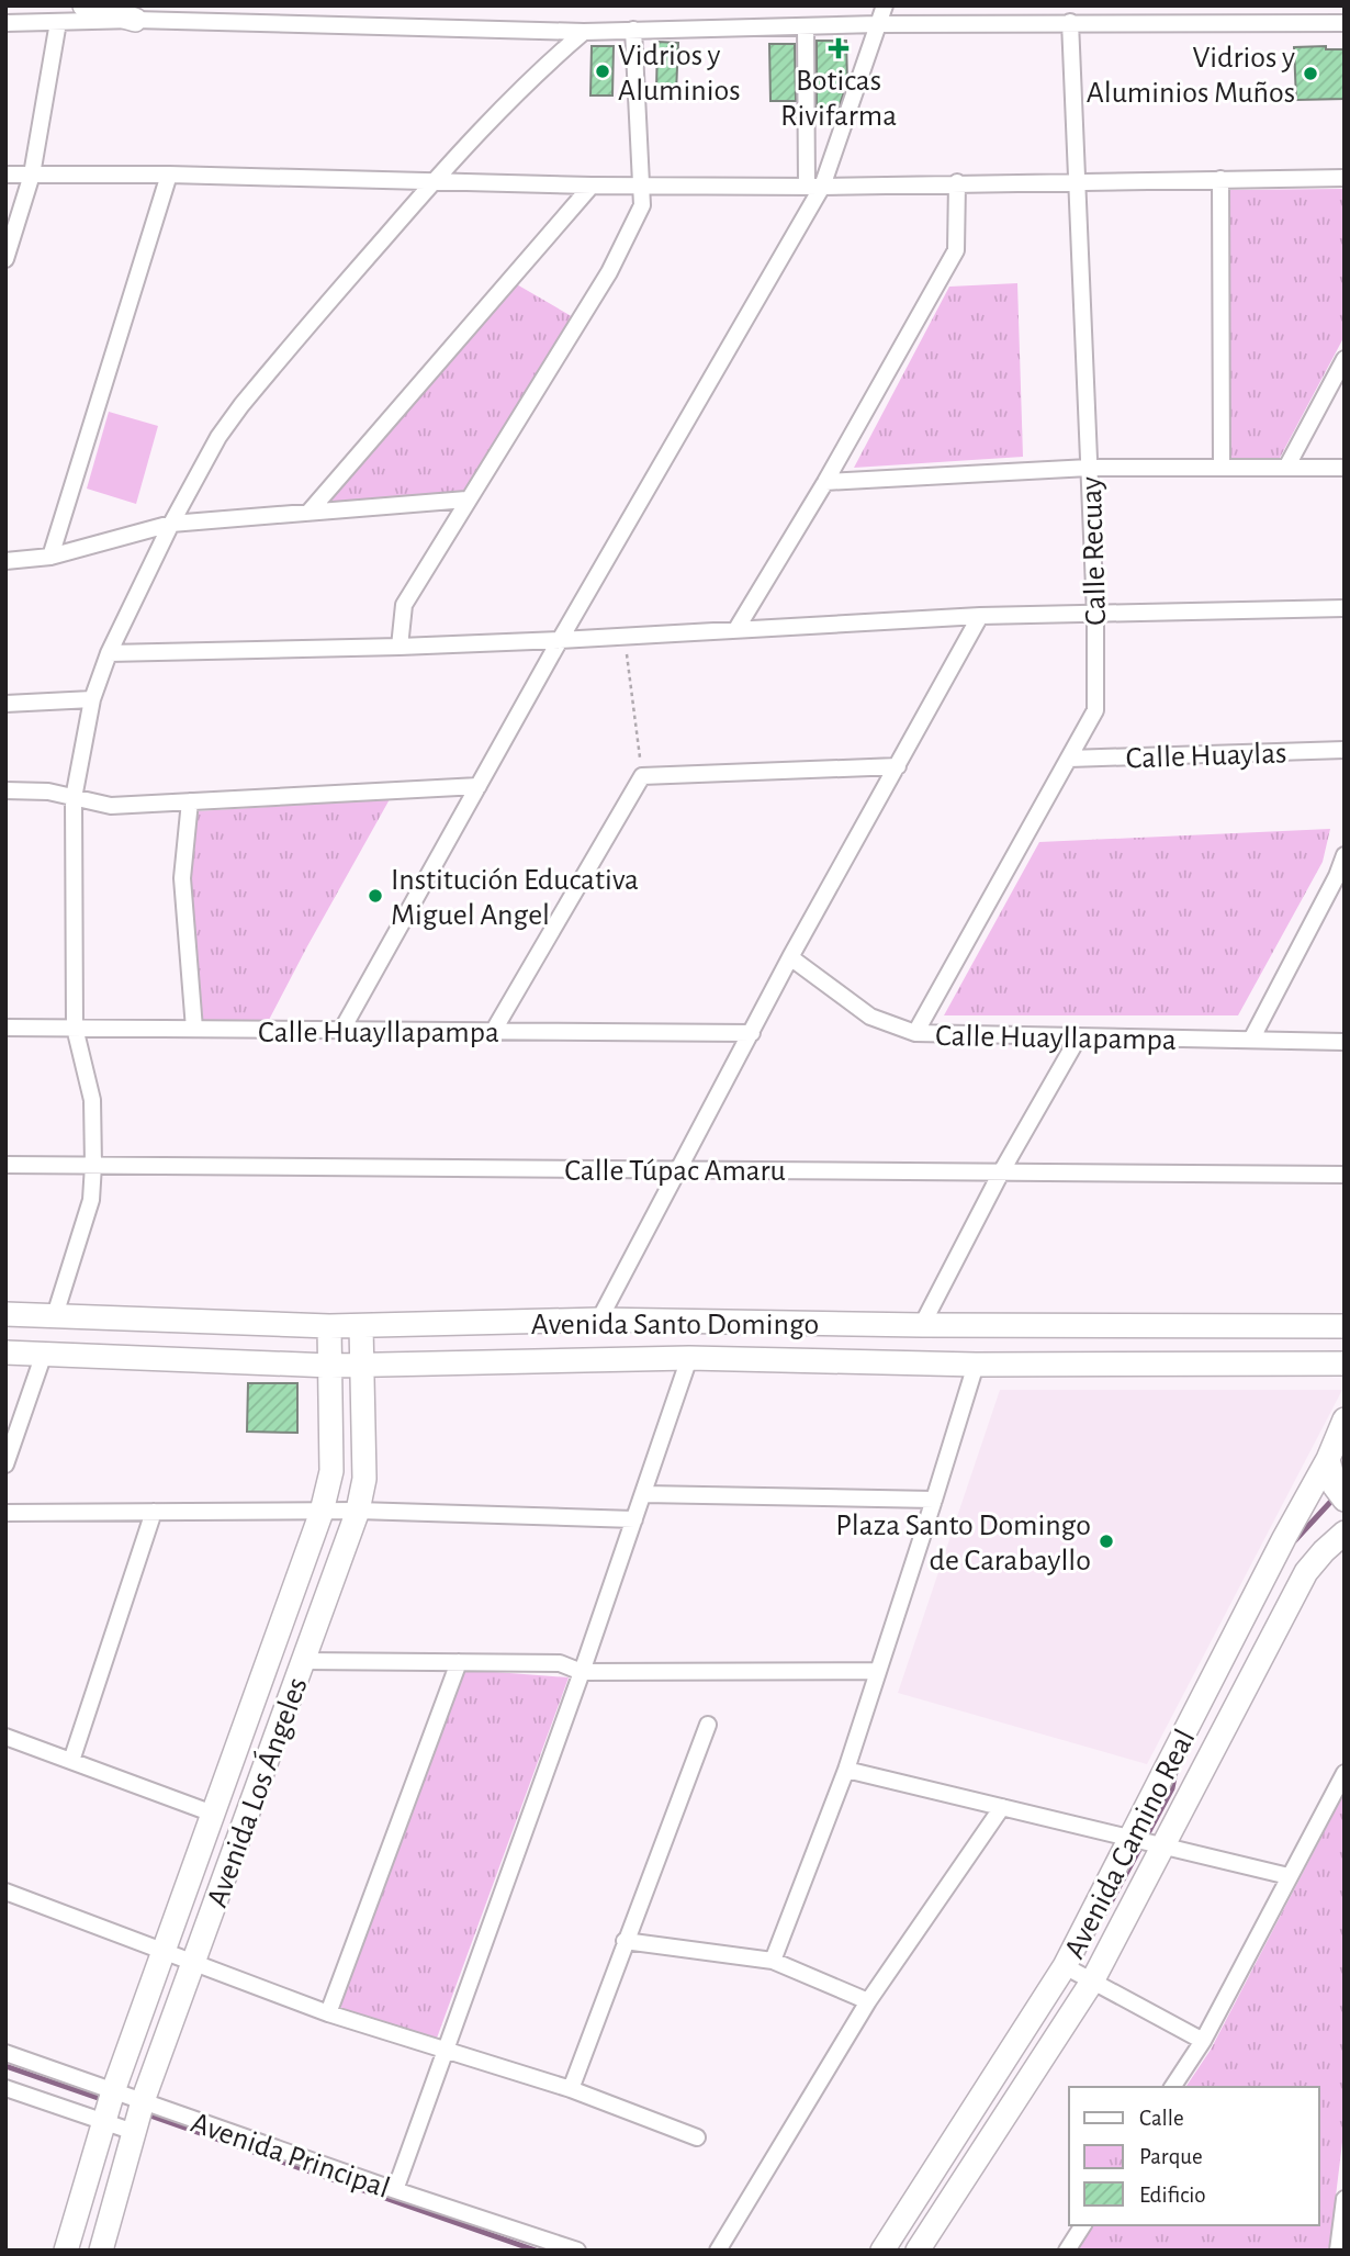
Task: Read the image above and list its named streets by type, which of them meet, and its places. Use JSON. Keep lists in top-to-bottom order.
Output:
{
  "streets": {
    "street": [
      "Calle Recuay",
      "Calle Huaylas",
      "Calle Huayllapampa",
      "Calle Túpac Amaru",
      "Avenida Santo Domingo",
      "Avenida Los Ángeles",
      "Avenida Camino Real",
      "Avenida Principal"
    ]
  },
  "crossings": [
    ["Calle Recuay", "Calle Huaylas"],
    ["Calle Recuay", "Calle Huayllapampa"],
    ["Avenida Santo Domingo", "Avenida Los Ángeles"],
    ["Avenida Los Ángeles", "Avenida Principal"]
  ],
  "places": {
    "health": ["Boticas Rivifarma"],
    "other": [
      "Vidrios y Aluminios",
      "Vidrios y Aluminios Muños",
      "Institución Educativa Miguel Angel",
      "Plaza Santo Domingo de Carabayllo"
    ]
  },
  "legend": ["Calle", "Parque", "Edificio"]
}
